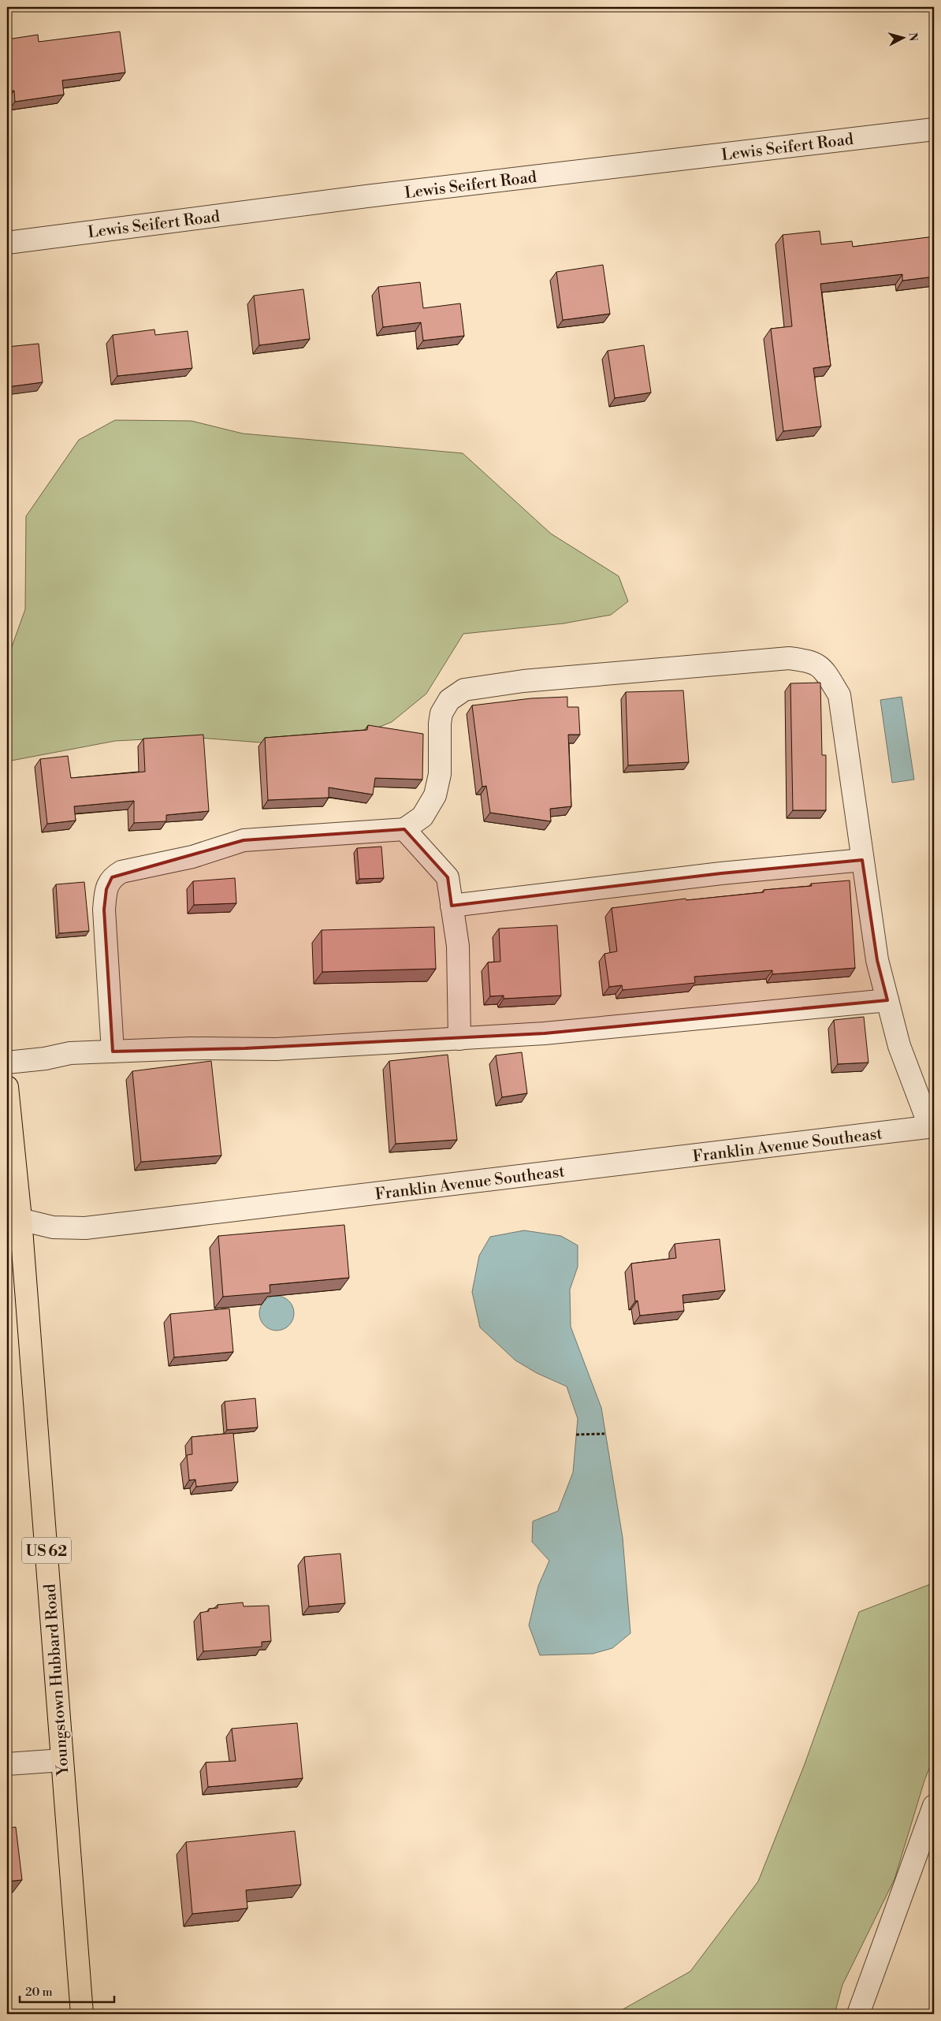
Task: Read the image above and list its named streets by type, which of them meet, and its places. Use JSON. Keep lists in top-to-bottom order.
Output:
{
  "streets": {
    "main road": ["US 62", "Youngstown Hubbard Road"],
    "street": ["Lewis Seifert Road", "Franklin Avenue Southeast"]
  },
  "crossings": [
    ["Franklin Avenue Southeast", "Youngstown Hubbard Road"]
  ],
  "scale_bar": "20 m",
  "north": "right"
}
